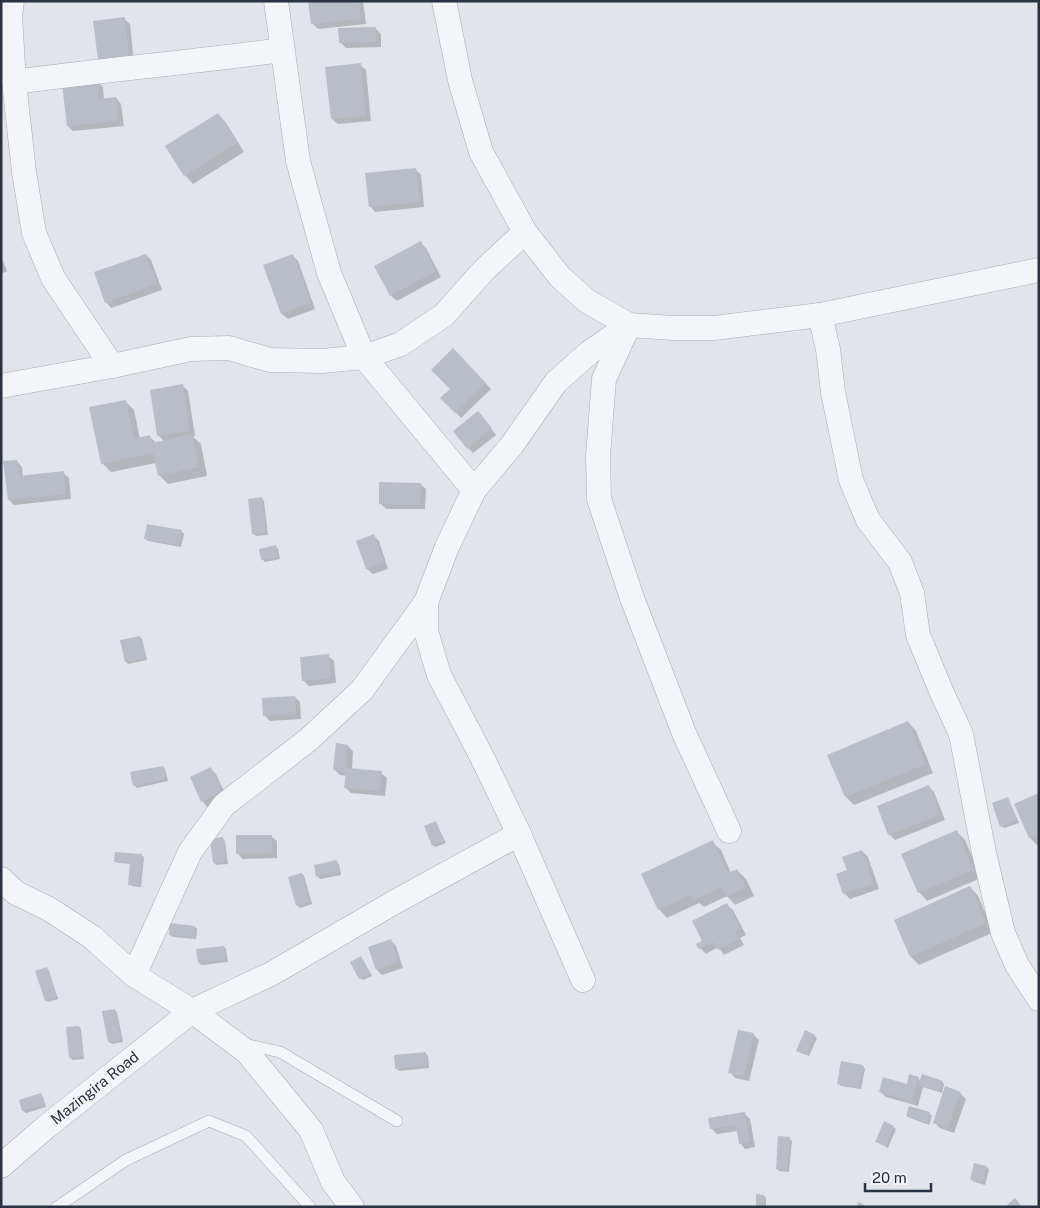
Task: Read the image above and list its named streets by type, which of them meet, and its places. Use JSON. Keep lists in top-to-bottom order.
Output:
{
  "streets": {
    "street": ["Mazingira Road"]
  },
  "scale_bar": "20 m"
}
